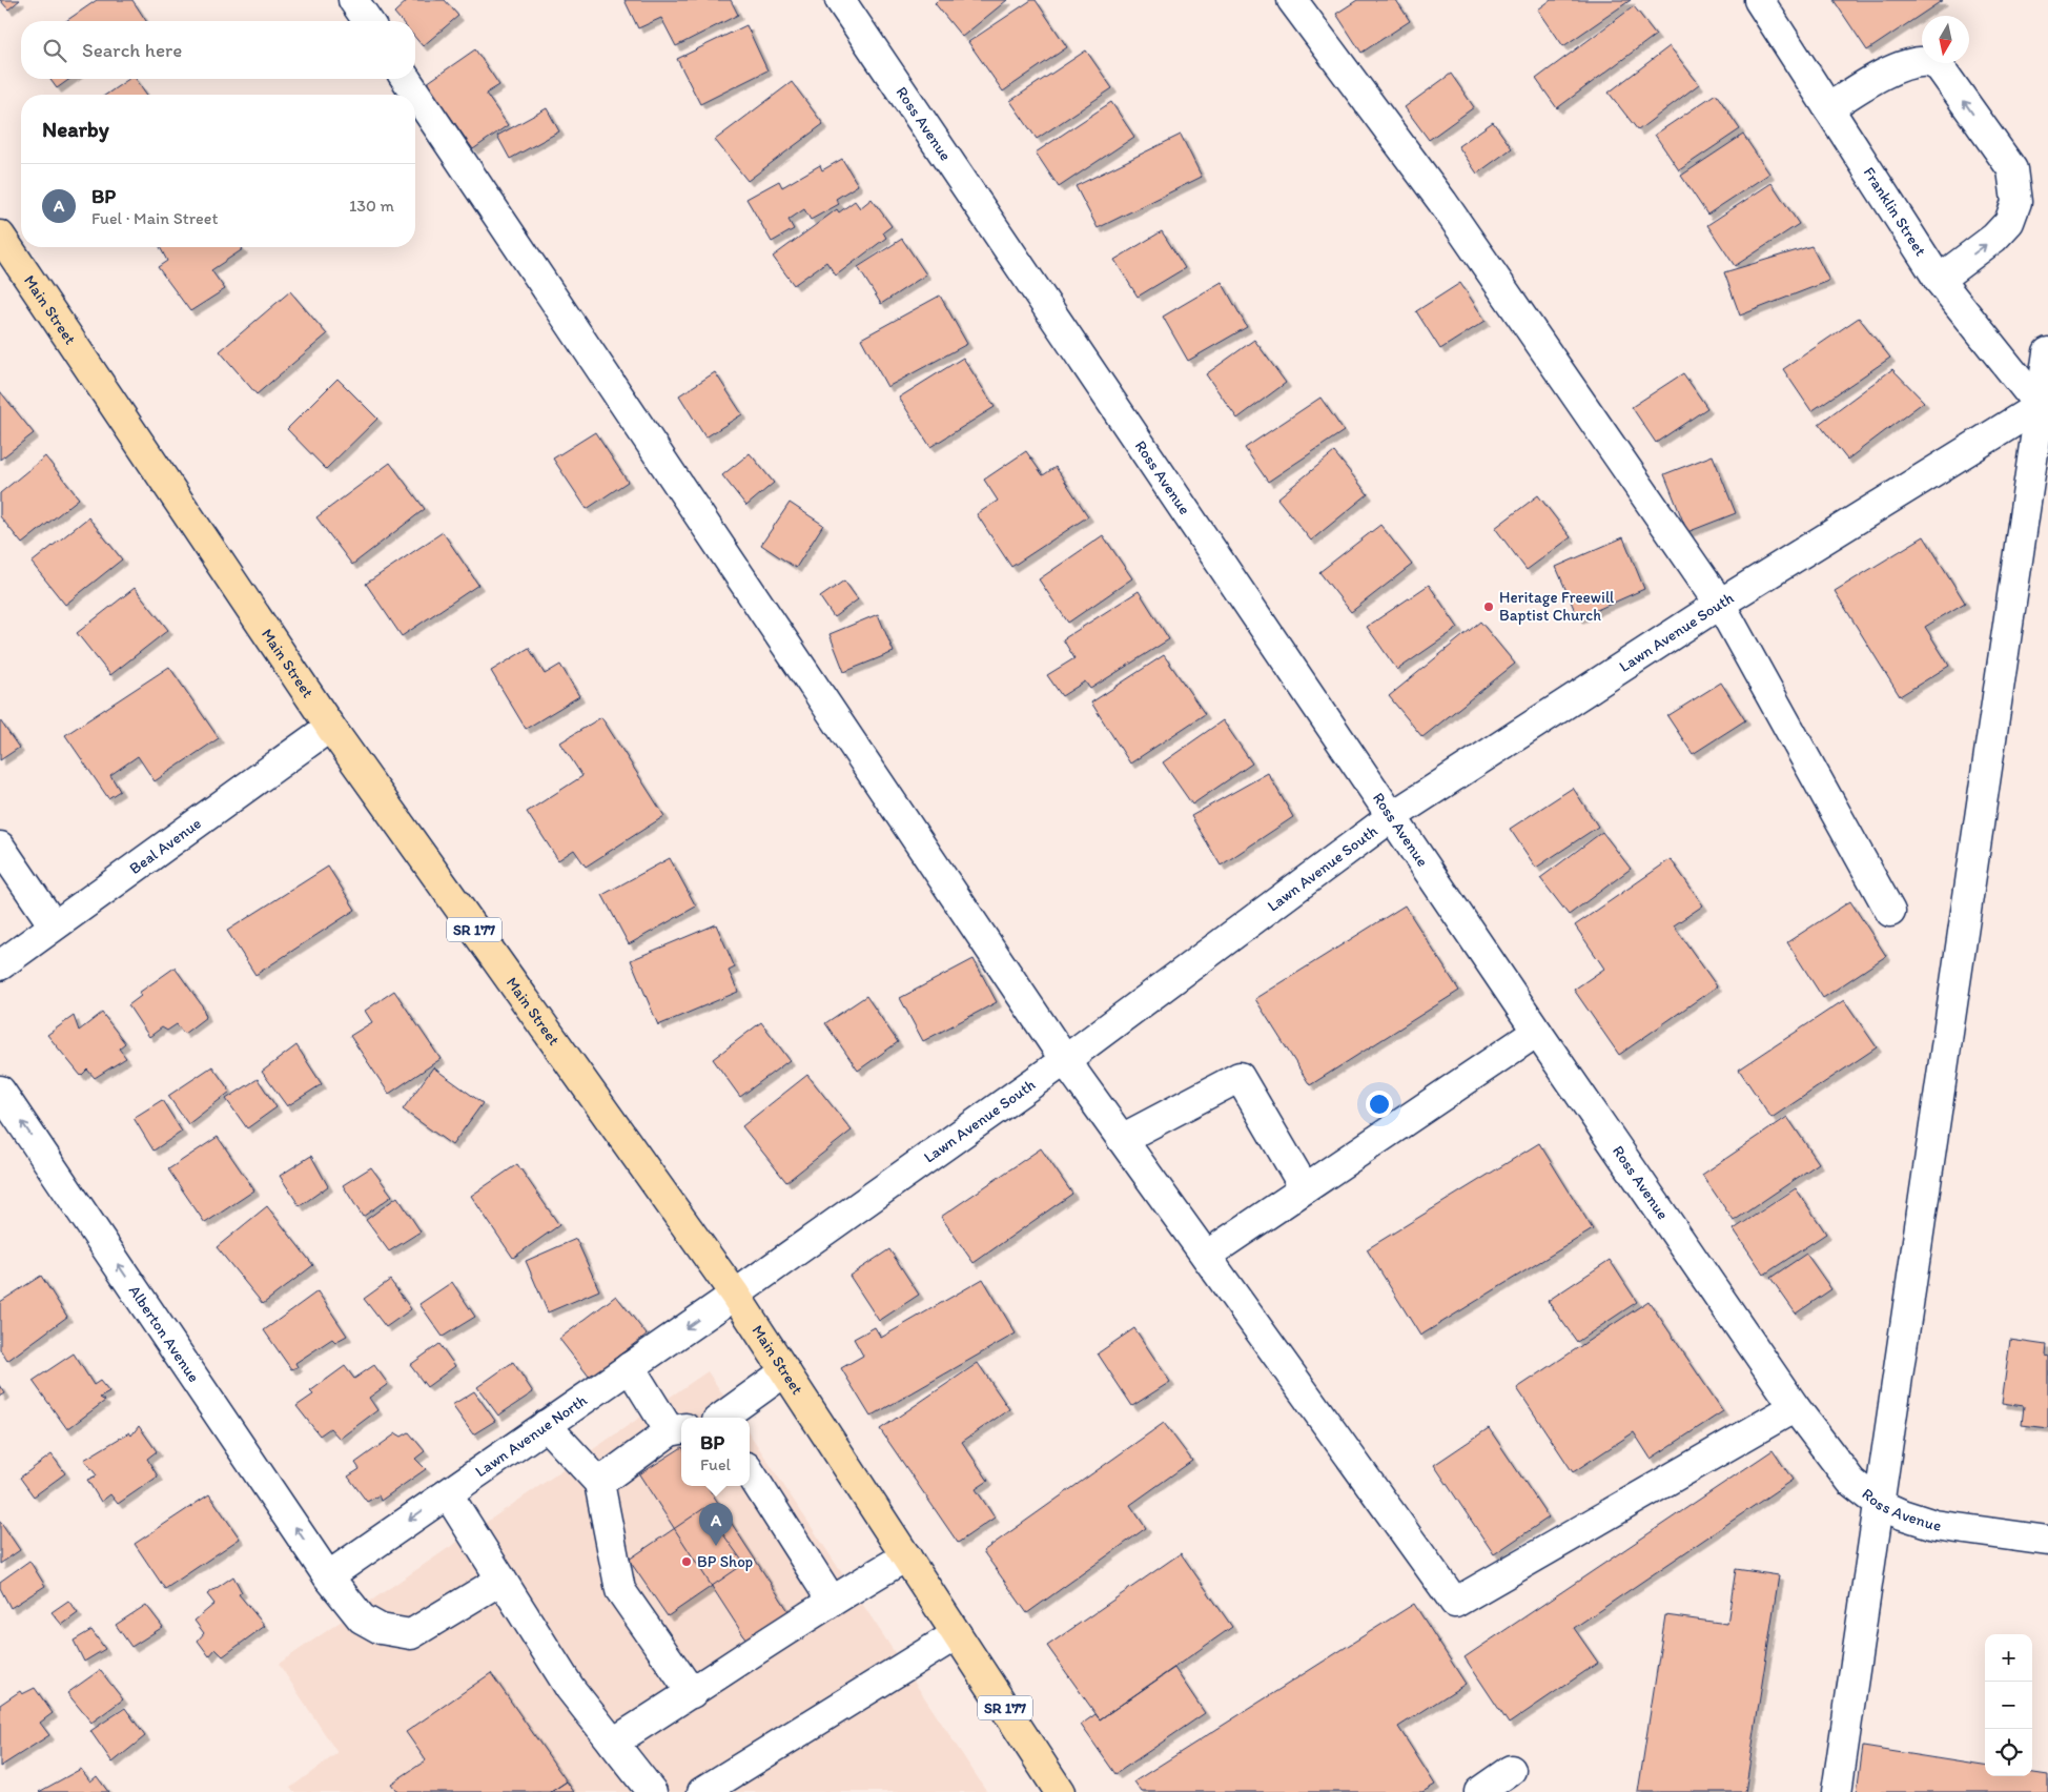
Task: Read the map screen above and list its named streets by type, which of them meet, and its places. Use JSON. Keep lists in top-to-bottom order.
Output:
{
  "streets": {
    "main road": ["Main Street", "SR 177"],
    "street": [
      "Ross Avenue",
      "Franklin Street",
      "Lawn Avenue South",
      "Beal Avenue",
      "Alberton Avenue",
      "Lawn Avenue North"
    ]
  },
  "crossings": [
    ["Ross Avenue", "Lawn Avenue South"],
    ["Franklin Street", "Lawn Avenue South"],
    ["Main Street", "Lawn Avenue South"],
    ["Main Street", "Beal Avenue"],
    ["Main Street", "Lawn Avenue North"],
    ["Lawn Avenue South", "Lawn Avenue North"],
    ["Alberton Avenue", "Lawn Avenue North"]
  ],
  "one_way": ["Alberton Avenue"],
  "places": ["Heritage Freewill Baptist Church", "BP Shop"],
  "north": "bottom",
  "page": {
    "search": "Search here",
    "heading": "Nearby",
    "list": [
      {
        "mark": "A",
        "name": "BP",
        "note": "Fuel · Main Street",
        "value": "130 m"
      }
    ],
    "popup": ["BP", "Fuel"],
    "pins": "A",
    "map_buttons": ["+", "−"]
  }
}
